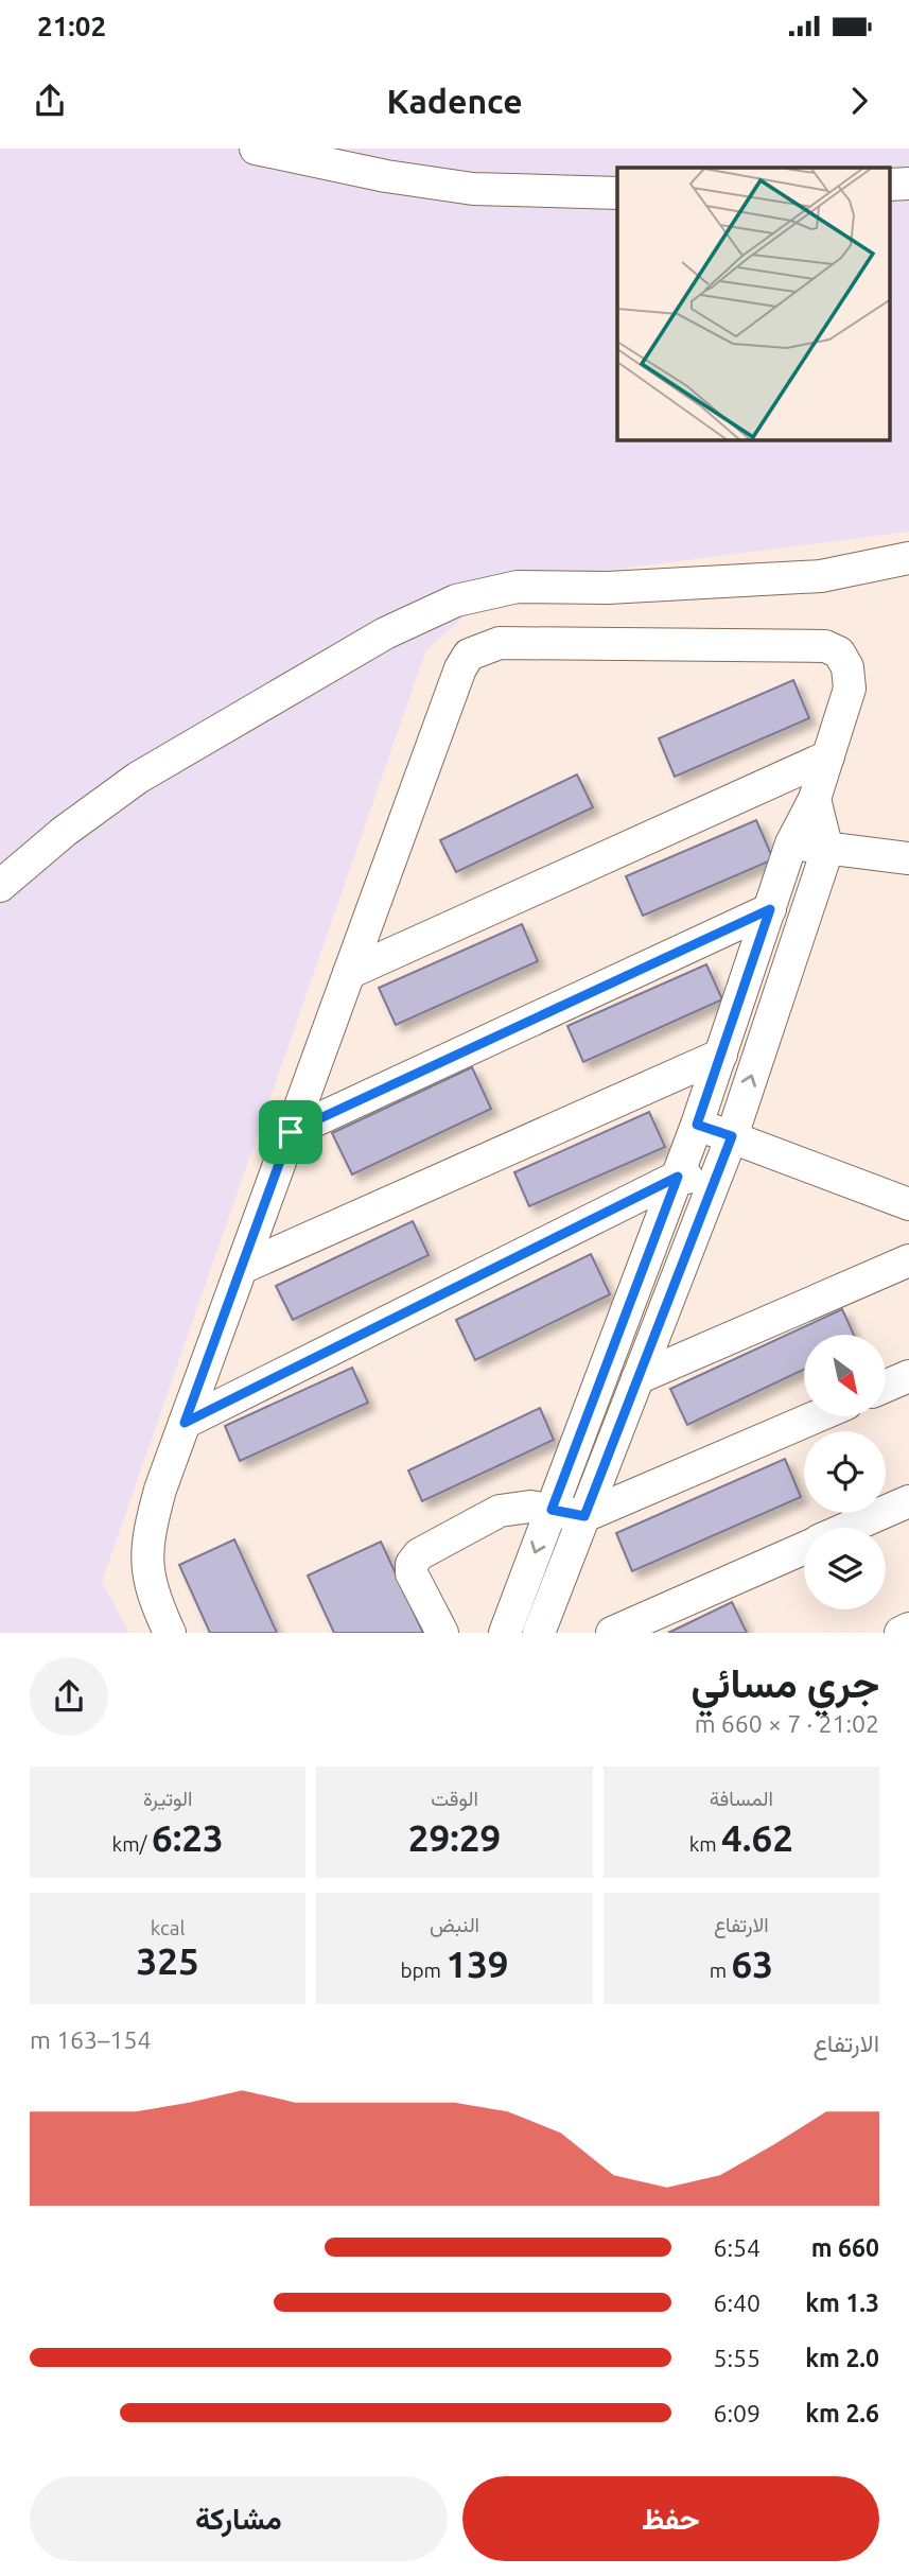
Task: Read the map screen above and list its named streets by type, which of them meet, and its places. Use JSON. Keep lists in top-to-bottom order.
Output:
{
  "north": "bottom right",
  "page": {
    "status": "21:02",
    "header": "Kadence",
    "heading": ["جري مسائي", "21:02 · 7 × 660 m"],
    "stats": [
      ["المسافة", "4.62 km"],
      ["الوقت", "29:29"],
      ["الوتيرة", "6:23 /km"],
      ["الارتفاع", "63 m"],
      ["النبض", "139 bpm"],
      ["kcal", "325"]
    ],
    "chart": ["الارتفاع", "154–163 m"],
    "list": [
      {
        "name": "660 m",
        "note": "6:54"
      },
      {
        "name": "1.3 km",
        "note": "6:40"
      },
      {
        "name": "2.0 km",
        "note": "5:55"
      },
      {
        "name": "2.6 km",
        "note": "6:09"
      }
    ],
    "buttons": ["حفظ", "مشاركة"]
  }
}
